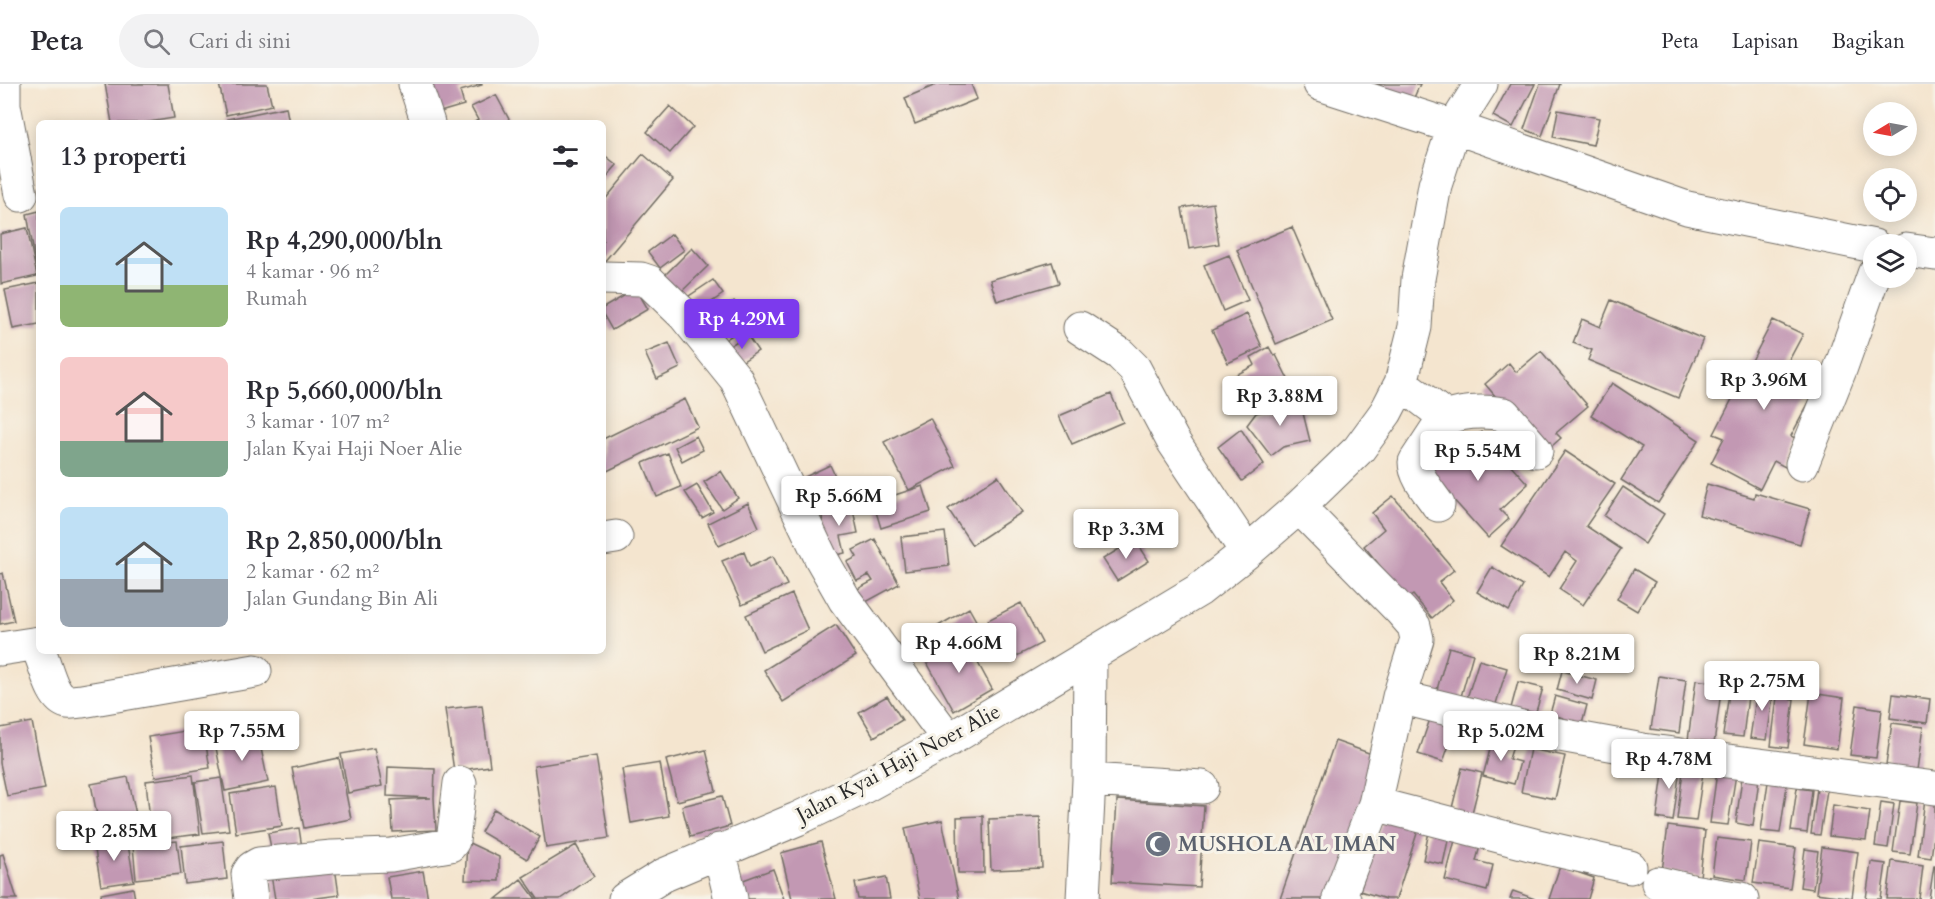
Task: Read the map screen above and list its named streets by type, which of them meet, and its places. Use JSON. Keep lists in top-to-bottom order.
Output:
{
  "streets": {
    "street": ["Jalan Kyai Haji Noer Alie"]
  },
  "places": {
    "mosque": ["MUSHOLA AL IMAN"]
  },
  "north": "left",
  "page": {
    "header": "Peta",
    "search": "Cari di sini",
    "nav": ["Peta", "Lapisan", "Bagikan"],
    "heading": "13 properti",
    "list": [
      {
        "name": "Rp 4,290,000/bln",
        "note": "4 kamar · 96 m² · Rumah"
      },
      {
        "name": "Rp 5,660,000/bln",
        "note": "3 kamar · 107 m² · Jalan Kyai Haji Noer Alie"
      },
      {
        "name": "Rp 2,850,000/bln",
        "note": "2 kamar · 62 m² · Jalan Gundang Bin Ali"
      }
    ],
    "price": [
      "Rp 4.29M",
      "Rp 3.96M",
      "Rp 3.88M",
      "Rp 5.54M",
      "Rp 5.66M",
      "Rp 3.3M",
      "Rp 4.66M",
      "Rp 8.21M",
      "Rp 2.75M",
      "Rp 7.55M",
      "Rp 5.02M",
      "Rp 4.78M",
      "Rp 2.85M"
    ]
  }
}
